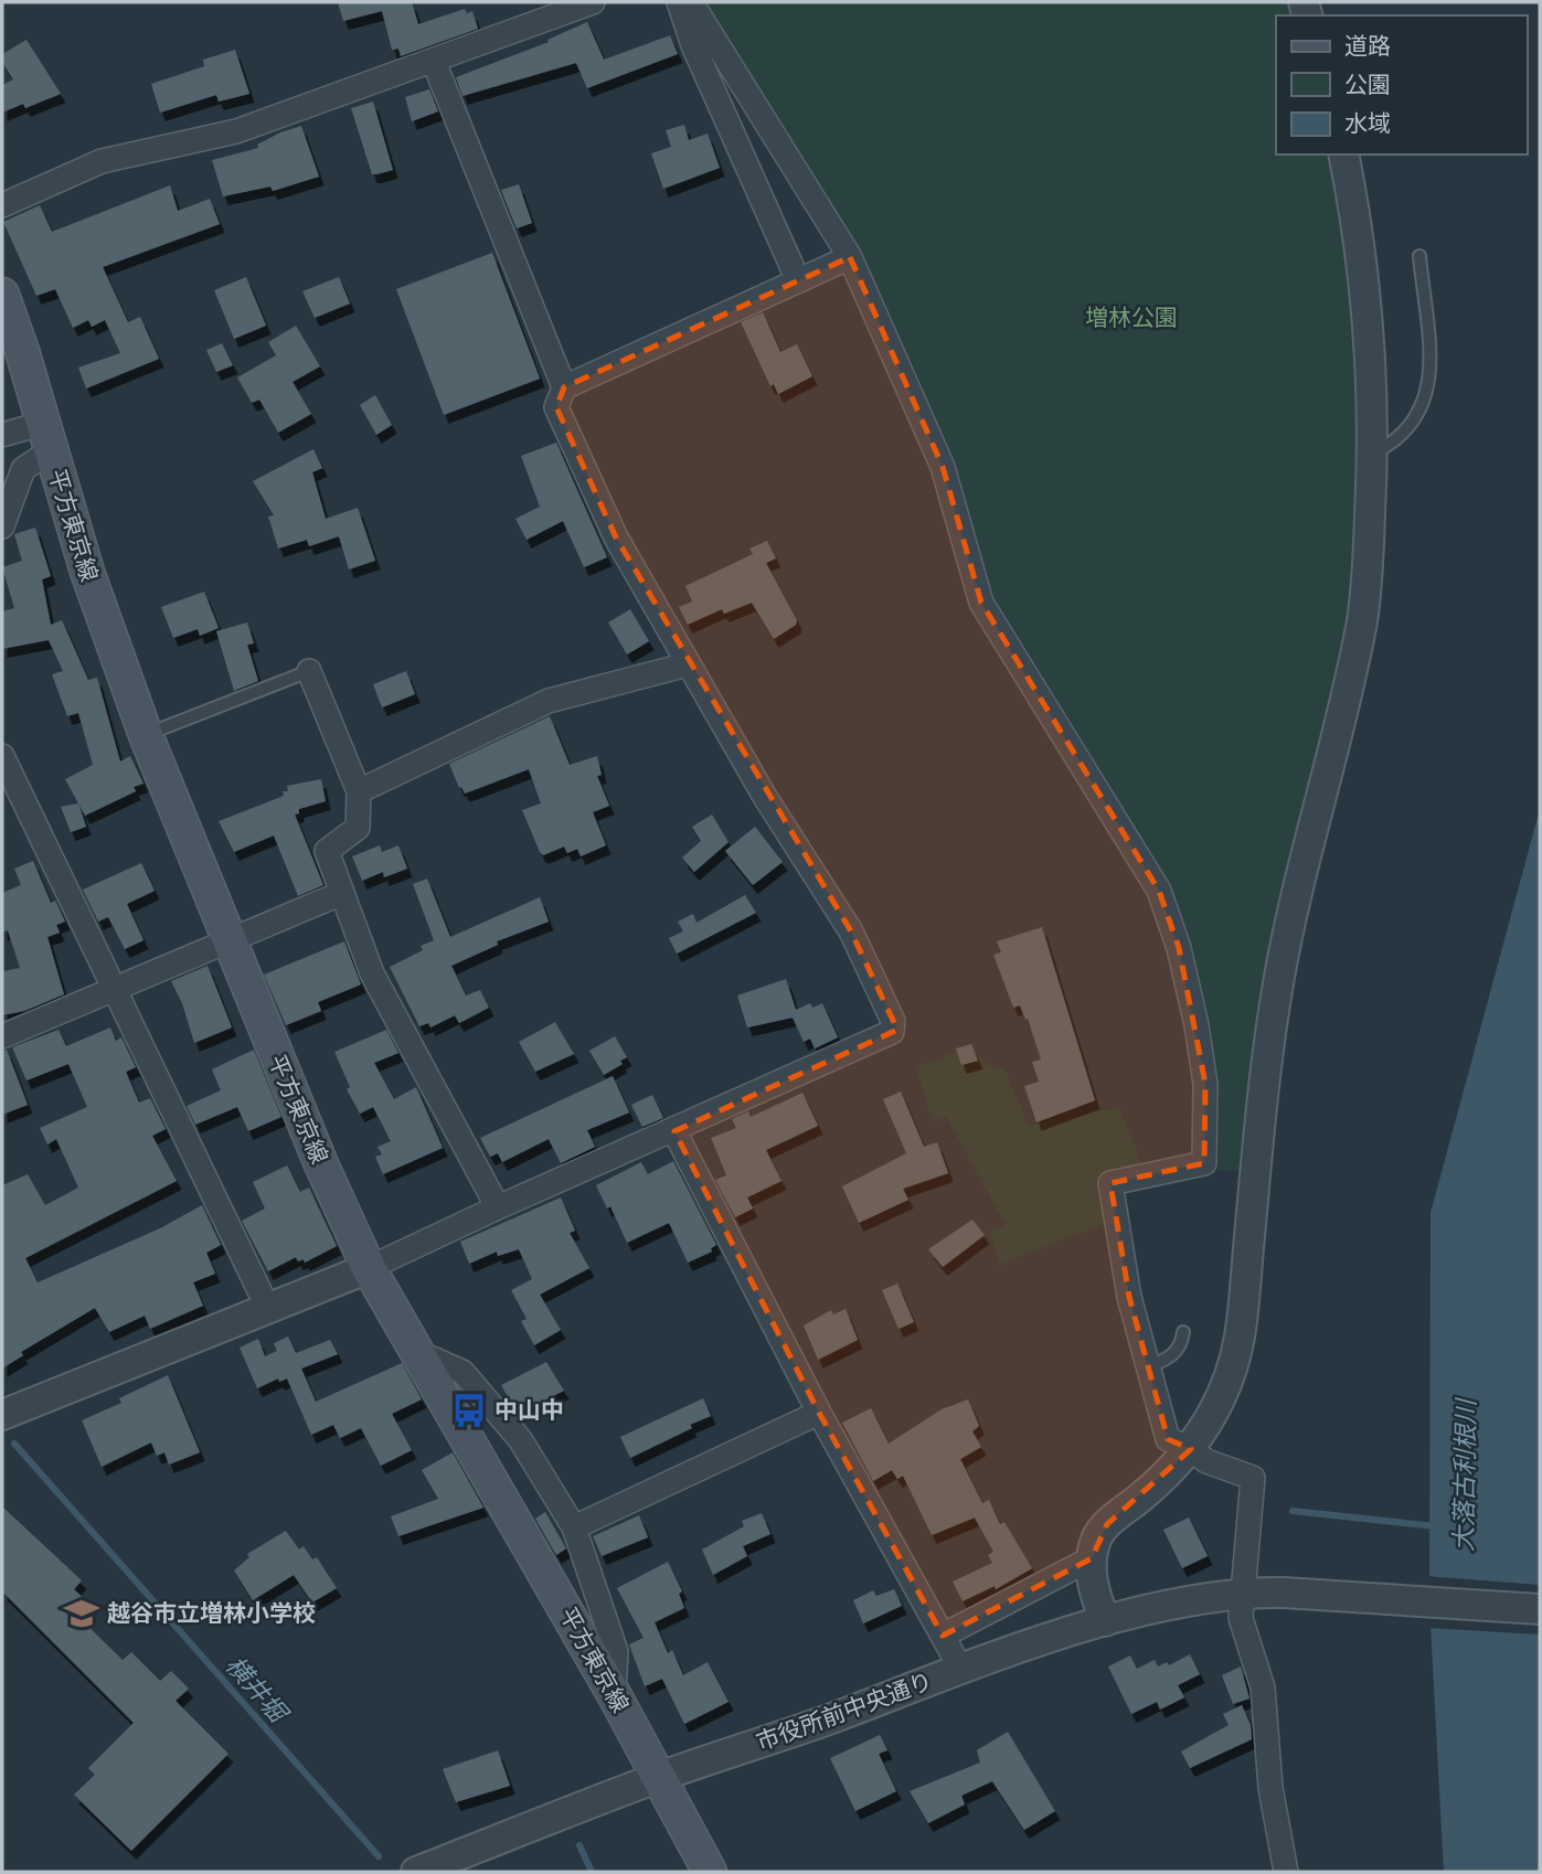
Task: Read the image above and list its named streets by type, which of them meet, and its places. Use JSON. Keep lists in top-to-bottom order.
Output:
{
  "streets": {
    "main road": ["平方東京線"],
    "street": ["市役所前中央通り"]
  },
  "crossings": [
    ["平方東京線", "市役所前中央通り"]
  ],
  "water": ["大落古利根川", "横井堀"],
  "parks": ["増林公園"],
  "places": {
    "bus stop": ["中山中"],
    "school or university": ["越谷市立増林小学校"]
  },
  "legend": ["道路", "公園", "水域"]
}
